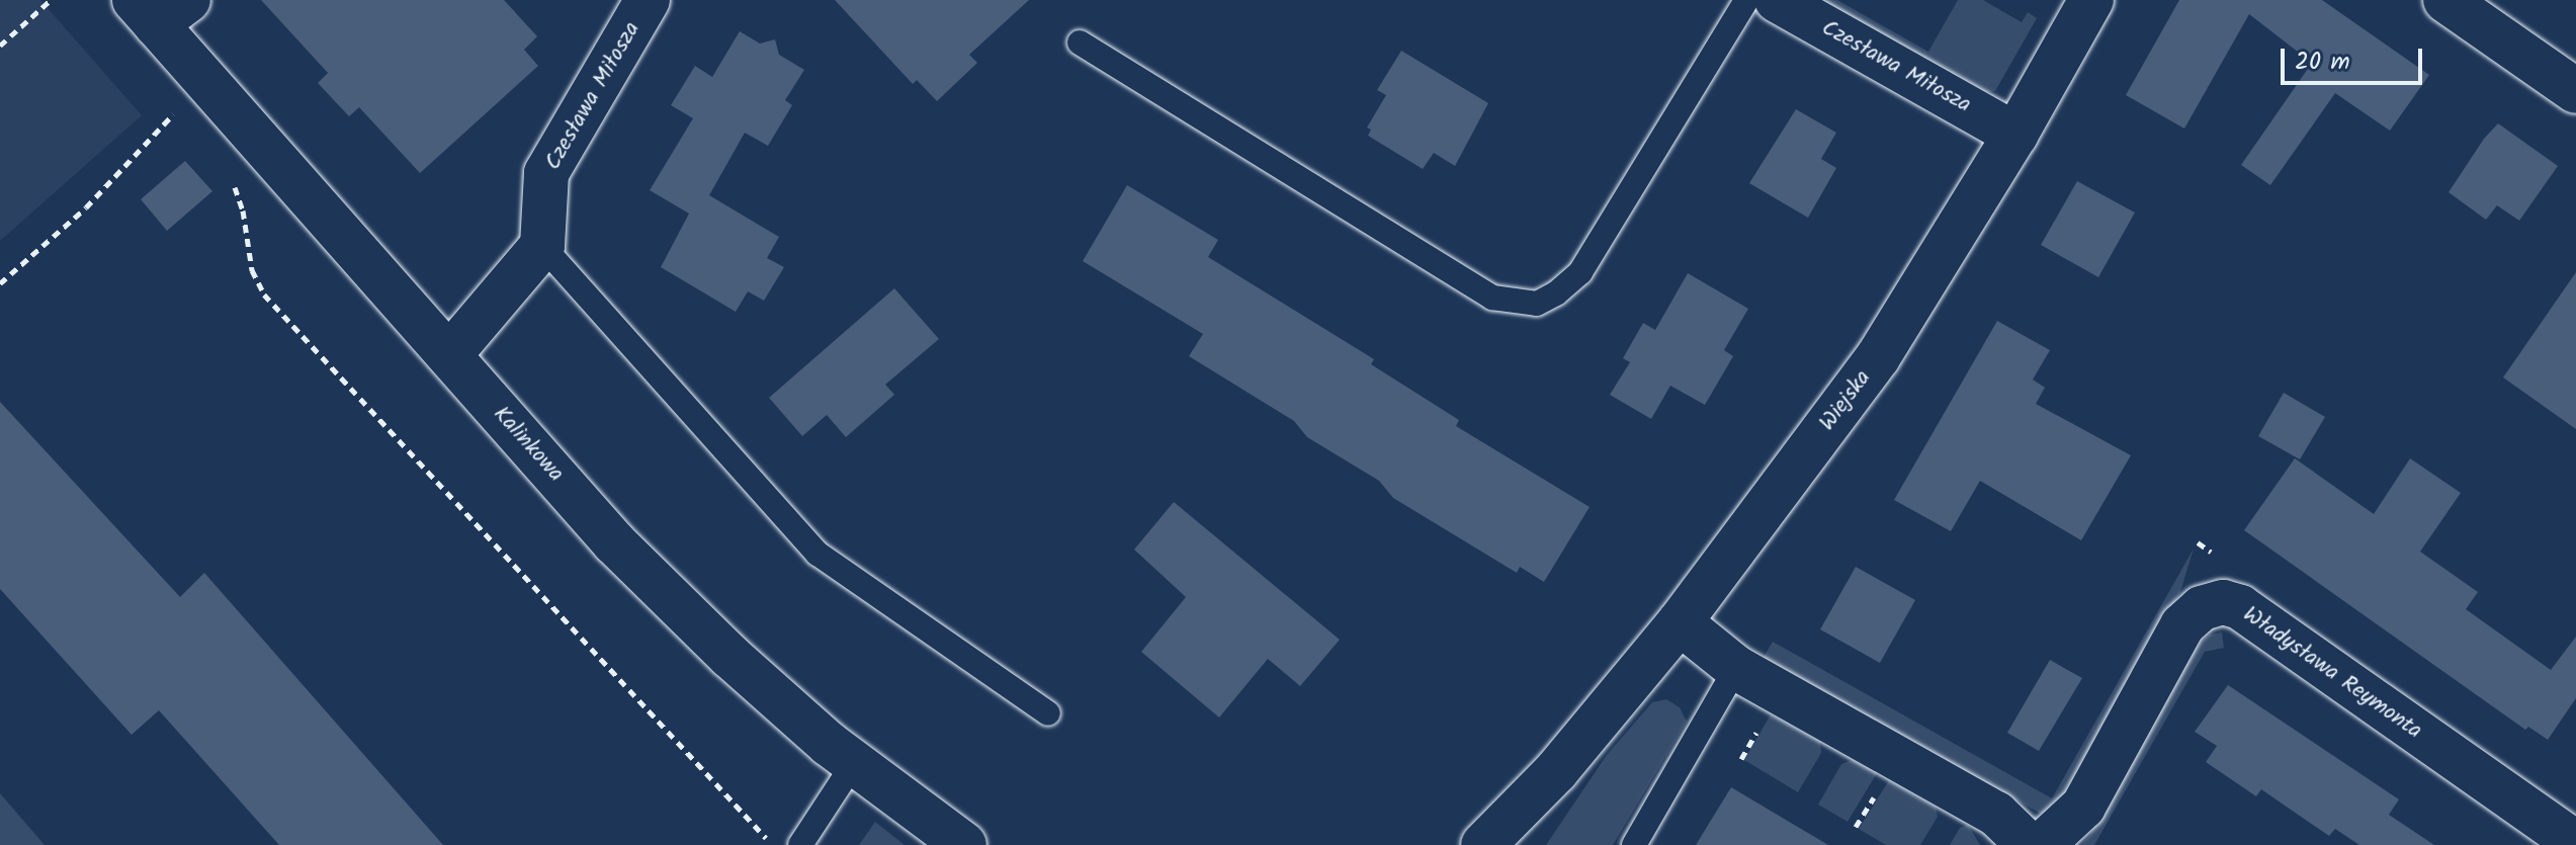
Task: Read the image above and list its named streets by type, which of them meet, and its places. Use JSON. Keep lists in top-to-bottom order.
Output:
{
  "streets": {
    "street": [
      "Czesława Miłosza",
      "Wiejska",
      "Kalinkowa",
      "Władysława Reymonta"
    ]
  },
  "crossings": [
    ["Czesława Miłosza", "Wiejska"]
  ],
  "scale_bar": "20 m"
}
